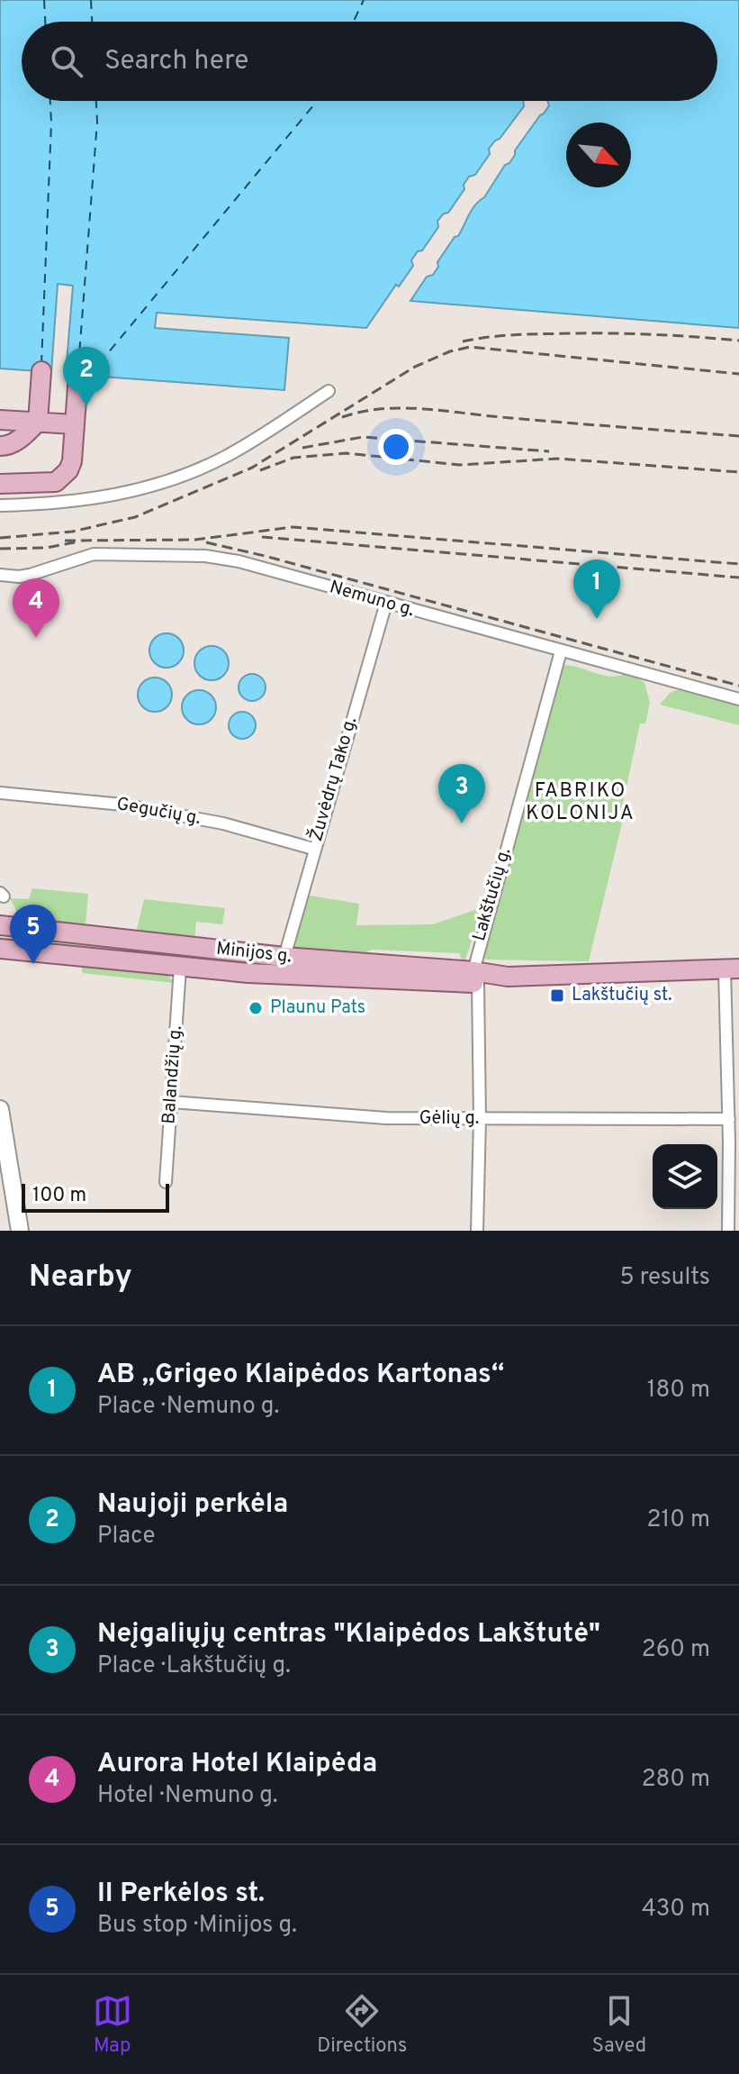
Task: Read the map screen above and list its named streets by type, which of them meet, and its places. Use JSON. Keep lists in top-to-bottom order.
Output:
{
  "streets": {
    "main road": ["Minijos g."],
    "street": [
      "Nemuno g.",
      "Žuvėdrų Tako g.",
      "Gegučių g.",
      "Lakštučių g.",
      "Balandžių g.",
      "Gėlių g."
    ]
  },
  "crossings": [
    ["Nemuno g.", "Žuvėdrų Tako g."],
    ["Nemuno g.", "Lakštučių g."],
    ["Žuvėdrų Tako g.", "Gegučių g."],
    ["Žuvėdrų Tako g.", "Minijos g."],
    ["Lakštučių g.", "Minijos g."],
    ["Lakštučių g.", "Gėlių g."],
    ["Minijos g.", "Balandžių g."],
    ["Balandžių g.", "Gėlių g."]
  ],
  "districts": ["FABRIKO KOLONIJA"],
  "places": {
    "transit": ["Lakštučių st."],
    "other": ["Plaunu Pats"]
  },
  "scale_bar": "100 m",
  "north": "bottom right",
  "page": {
    "search": "Search here",
    "pins": [
      "2",
      "1",
      "4",
      "3",
      "5"
    ],
    "scale": "100 m",
    "heading": ["Nearby", "5 results"],
    "list": [
      {
        "mark": "1",
        "name": "AB „Grigeo Klaipėdos Kartonas“",
        "note": "Place · Nemuno g.",
        "value": "180 m"
      },
      {
        "mark": "2",
        "name": "Naujoji perkėla",
        "note": "Place",
        "value": "210 m"
      },
      {
        "mark": "3",
        "name": "Neįgaliųjų centras \"Klaipėdos Lakštutė\"",
        "note": "Place · Lakštučių g.",
        "value": "260 m"
      },
      {
        "mark": "4",
        "name": "Aurora Hotel Klaipėda",
        "note": "Hotel · Nemuno g.",
        "value": "280 m"
      },
      {
        "mark": "5",
        "name": "II Perkėlos st.",
        "note": "Bus stop · Minijos g.",
        "value": "430 m"
      }
    ],
    "nav": ["Map", "Directions", "Saved"]
  }
}
